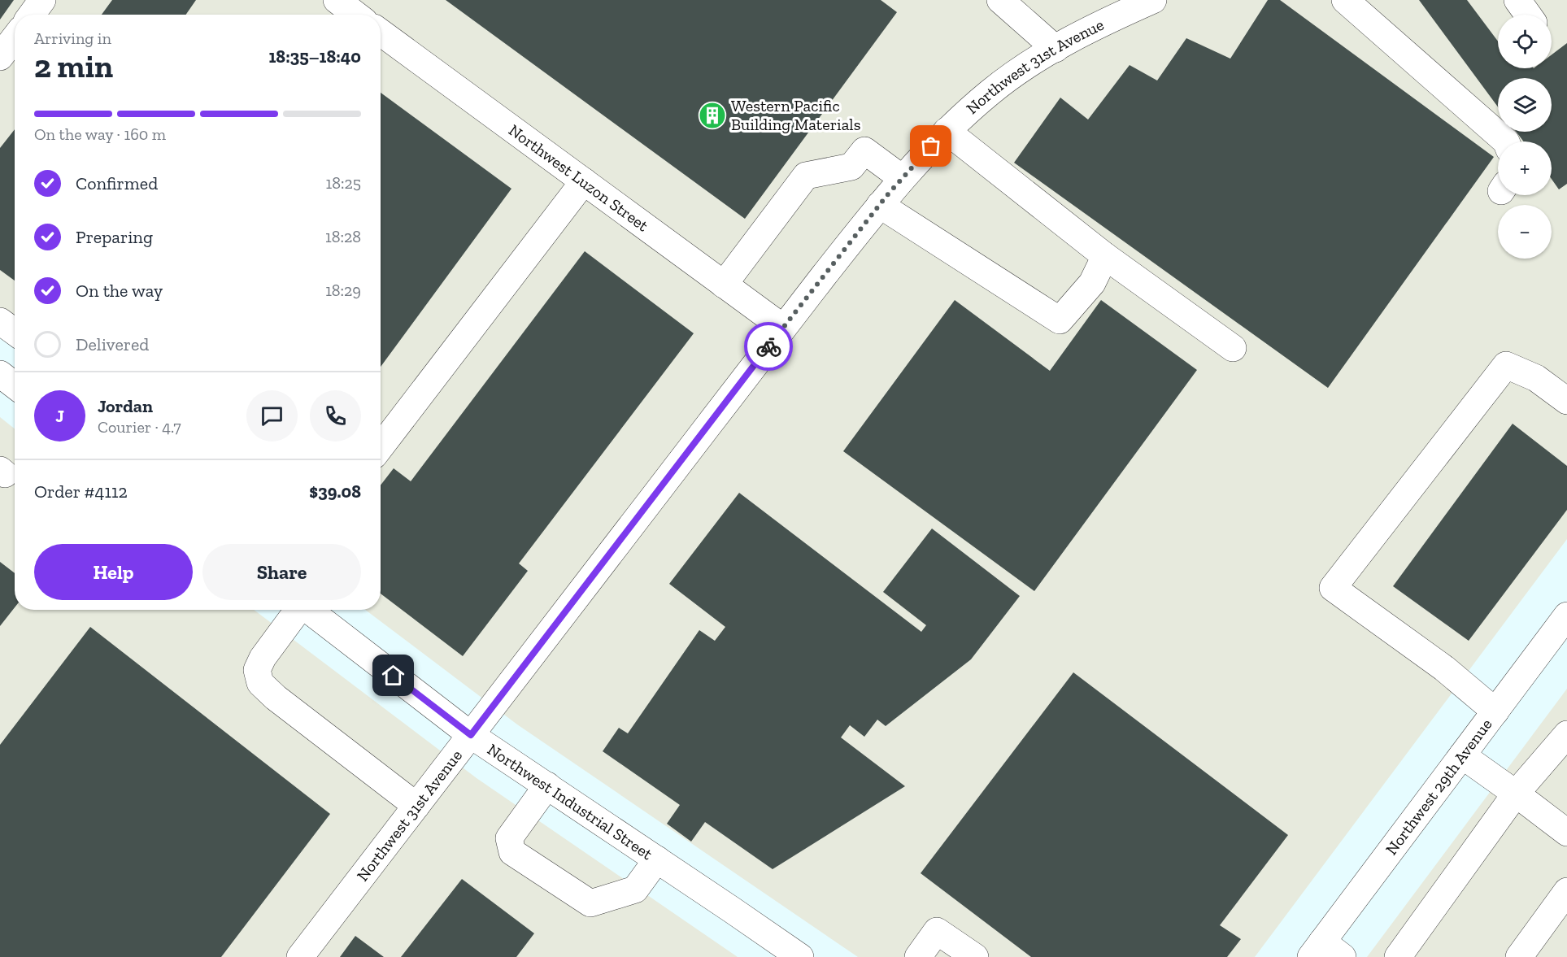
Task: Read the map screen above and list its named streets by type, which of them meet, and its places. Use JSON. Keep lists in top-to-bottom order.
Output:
{
  "streets": {
    "street": [
      "Northwest 31st Avenue",
      "Northwest Luzon Street",
      "Northwest 29th Avenue",
      "Northwest Industrial Street"
    ]
  },
  "crossings": [
    ["Northwest 31st Avenue", "Northwest Luzon Street"],
    ["Northwest 31st Avenue", "Northwest Industrial Street"]
  ],
  "places": {
    "building": ["Western Pacific Building Materials"]
  },
  "page": {
    "map_buttons": ["+", "−"],
    "heading": ["2 min", "Arriving in", "18:35–18:40"],
    "panel": [
      "Jordan",
      "Courier · 4.7",
      "Order #4112",
      "$39.08"
    ],
    "bar": "On the way · 160 m",
    "list": [
      ["Confirmed", "18:25"],
      ["Preparing", "18:28"],
      ["On the way", "18:29"],
      "Delivered"
    ],
    "round": "J",
    "buttons": ["Help", "Share"]
  }
}
